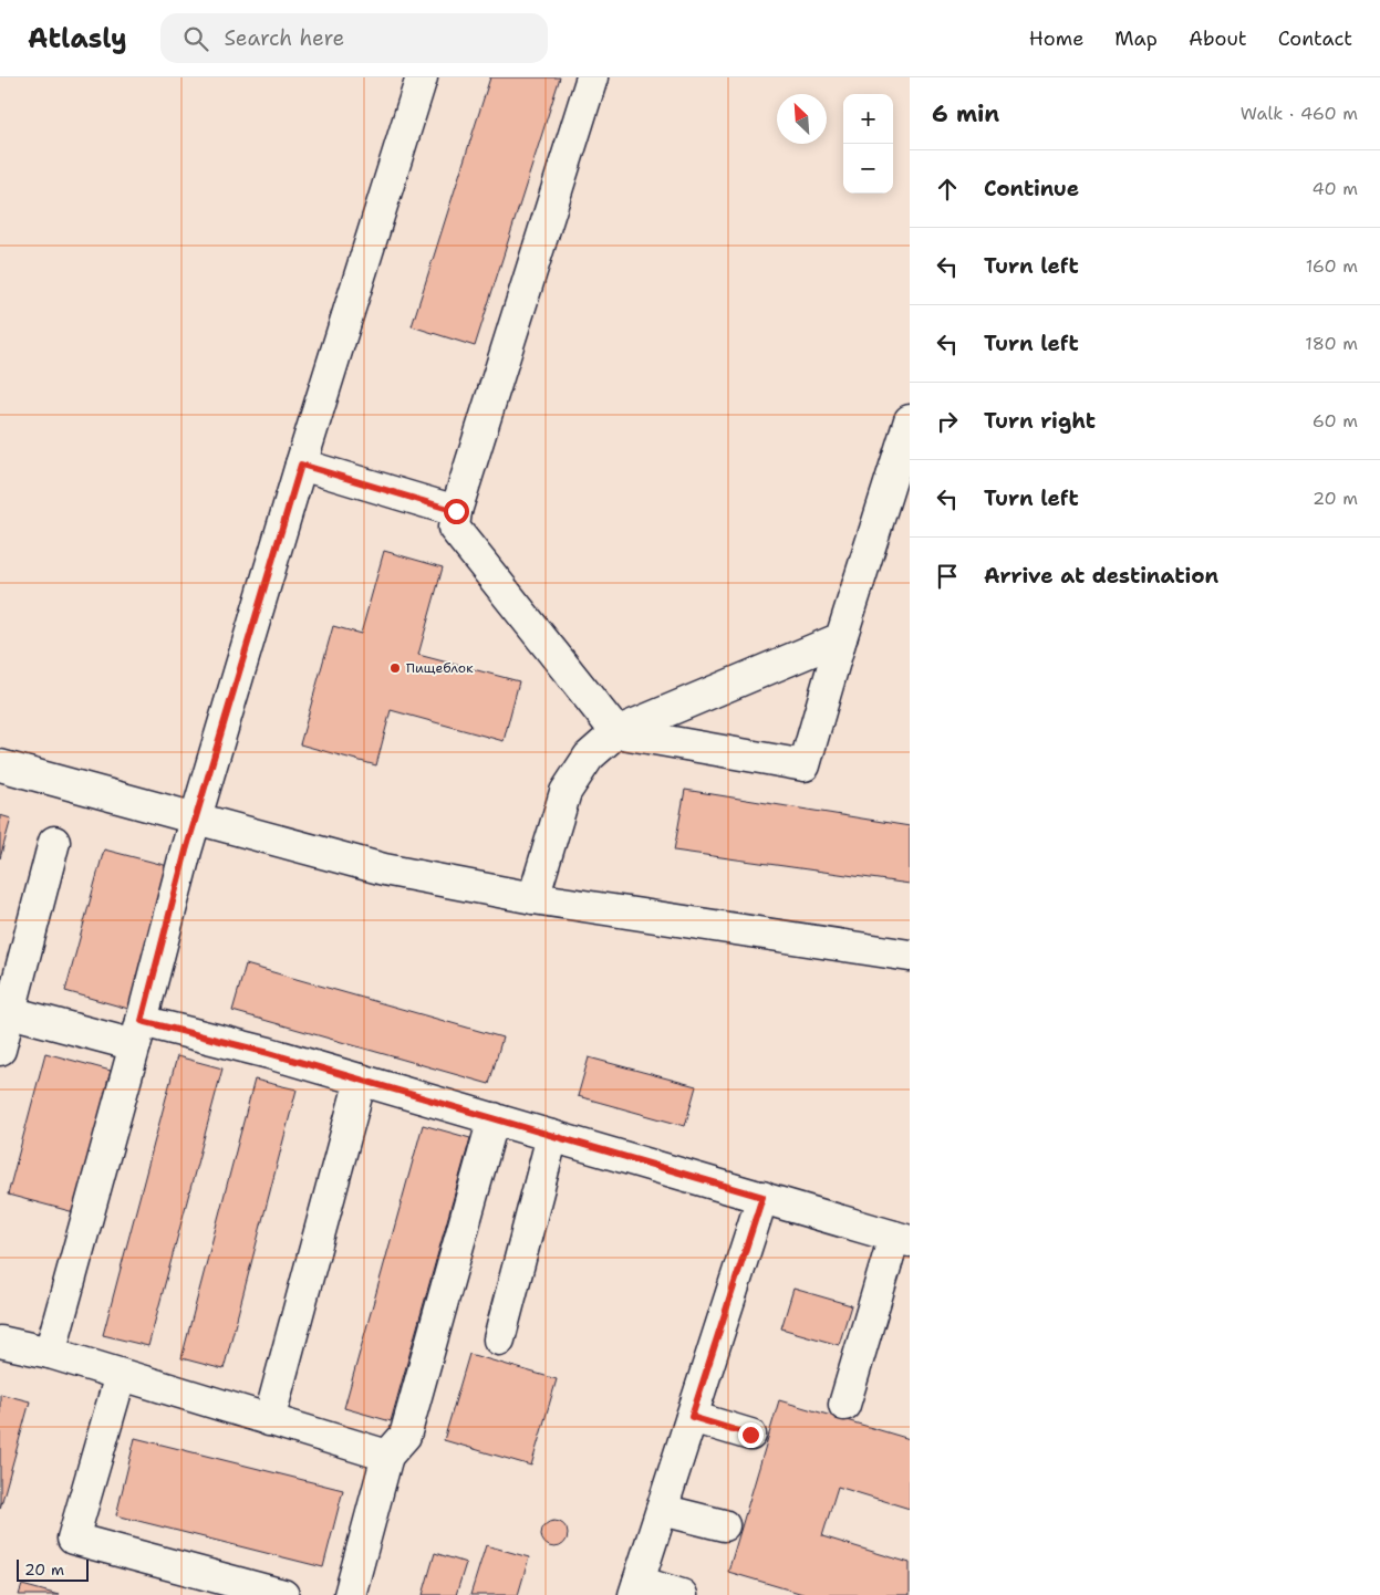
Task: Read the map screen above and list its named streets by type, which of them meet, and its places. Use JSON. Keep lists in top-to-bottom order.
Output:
{
  "places": ["Пищеблок"],
  "scale_bar": "20 m",
  "north": "top left",
  "page": {
    "header": "Atlasly",
    "search": "Search here",
    "nav": [
      "Home",
      "Map",
      "About",
      "Contact"
    ],
    "heading": ["6 min", "Walk · 460 m"],
    "map_buttons": ["+", "−"],
    "list": [
      ["Continue", "40 m"],
      ["Turn left", "160 m"],
      ["Turn left", "180 m"],
      ["Turn right", "60 m"],
      ["Turn left", "20 m"],
      "Arrive at destination"
    ],
    "scale": "20 m"
  }
}
